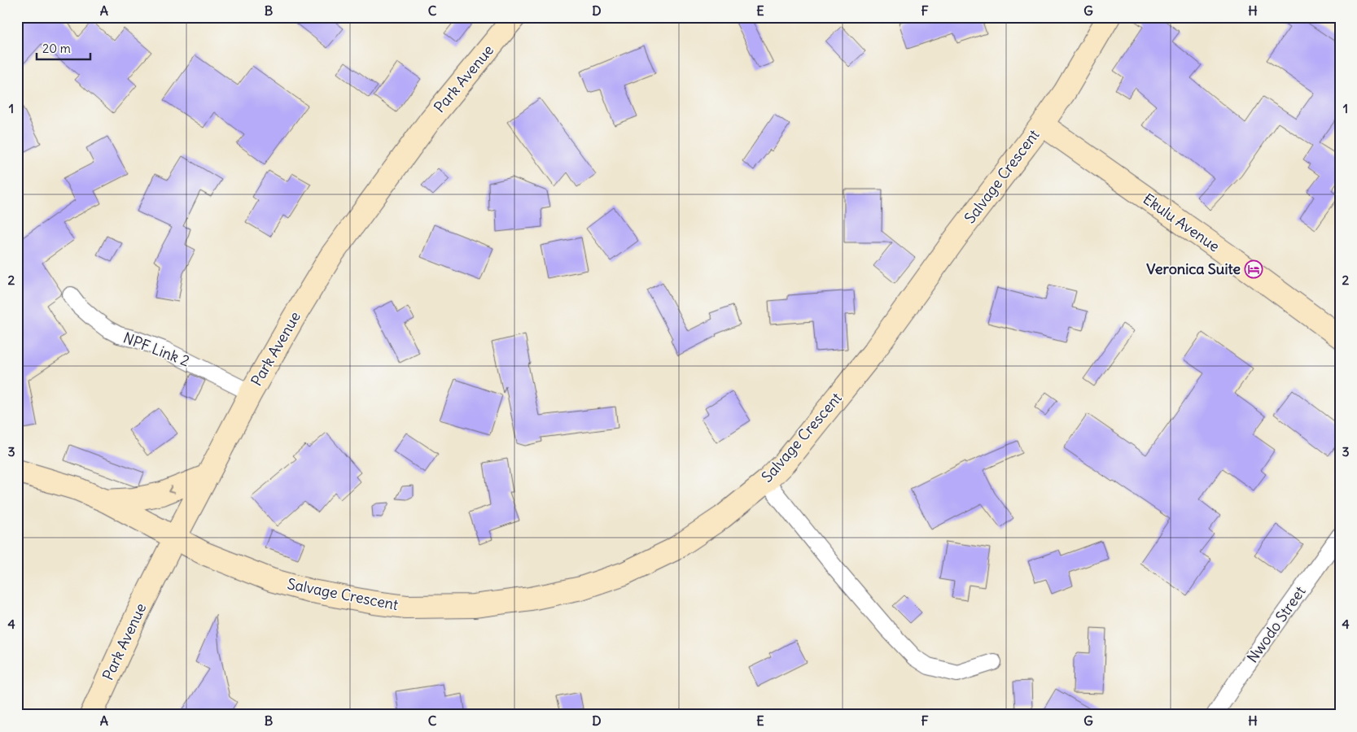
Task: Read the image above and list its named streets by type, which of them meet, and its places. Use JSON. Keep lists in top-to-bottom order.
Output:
{
  "streets": {
    "main road": ["Park Avenue", "Salvage Crescent", "Ekulu Avenue"],
    "street": ["NPF Link 2", "Nwodo Street"]
  },
  "crossings": [
    ["Park Avenue", "Salvage Crescent"],
    ["Park Avenue", "NPF Link 2"],
    ["Salvage Crescent", "Ekulu Avenue"]
  ],
  "places": {
    "hotel": ["Veronica Suite"]
  },
  "scale_bar": "20 m",
  "grid": {
    "columns": [
      "A",
      "B",
      "C",
      "D",
      "E",
      "F",
      "G",
      "H"
    ],
    "rows": [
      "1",
      "2",
      "3",
      "4"
    ]
  }
}
